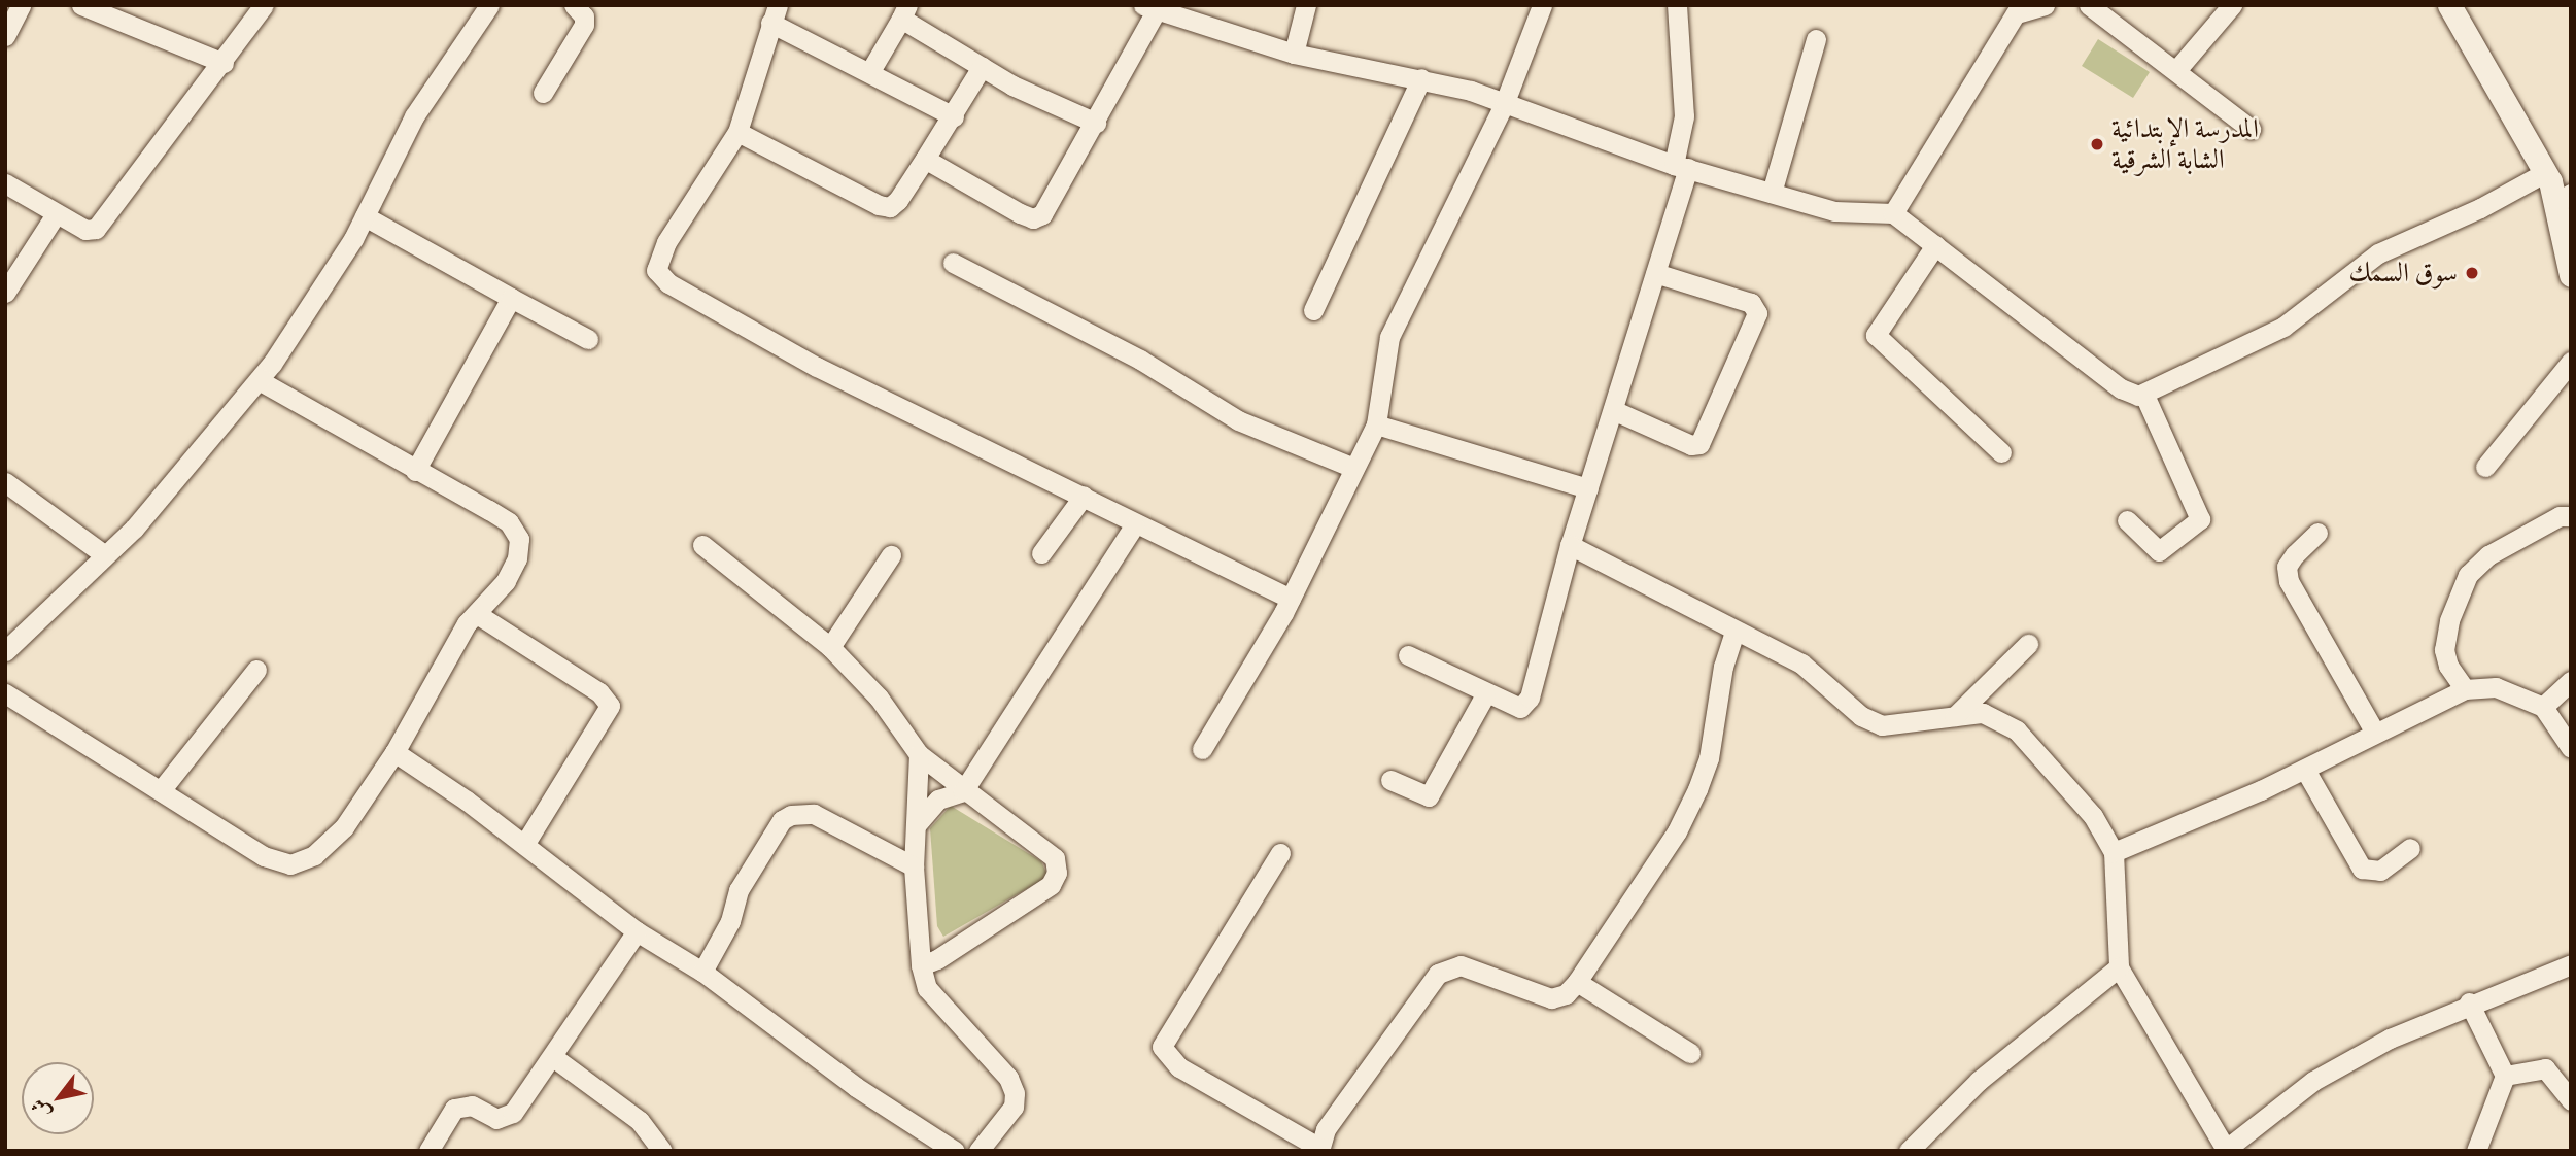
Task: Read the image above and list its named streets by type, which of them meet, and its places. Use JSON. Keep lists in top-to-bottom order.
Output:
{
  "places": ["المدرسة الإبتدائية الشابة الشرقية", "سوق السمك"],
  "north": "bottom left"
}
